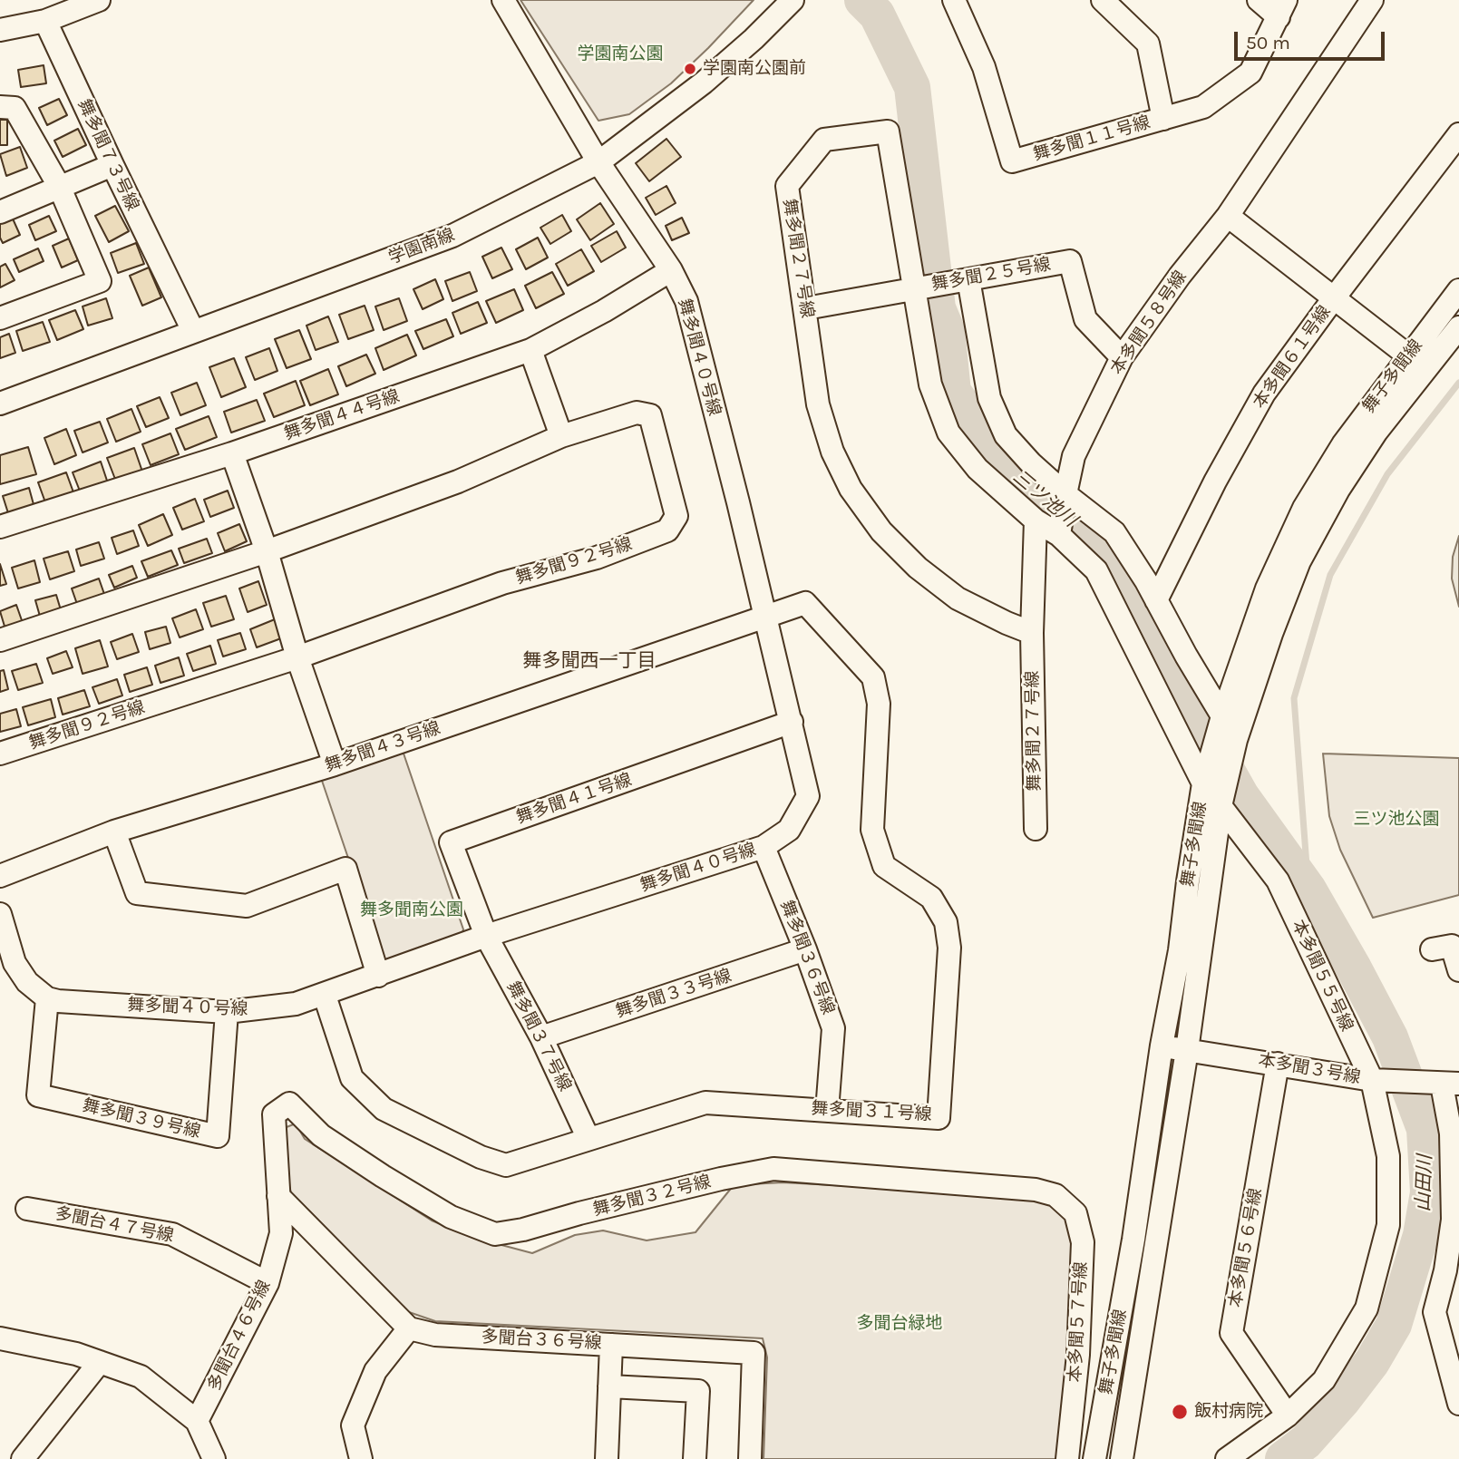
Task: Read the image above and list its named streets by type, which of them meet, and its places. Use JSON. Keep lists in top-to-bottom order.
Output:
{
  "streets": {
    "street": [
      "舞多聞１１号線",
      "舞多聞７３号線",
      "学園南線",
      "舞多聞２７号線",
      "舞多聞２５号線",
      "本多聞５８号線",
      "舞多聞４０号線",
      "本多聞６１号線",
      "舞子多聞線",
      "舞多聞４４号線",
      "舞多聞９２号線",
      "舞多聞４３号線",
      "舞多聞４１号線",
      "舞多聞３６号線",
      "本多聞５５号線",
      "舞多聞３３号線",
      "舞多聞３７号線",
      "本多聞３号線",
      "舞多聞３１号線",
      "舞多聞３９号線",
      "舞多聞３２号線",
      "多聞台４７号線",
      "本多聞５６号線",
      "本多聞５７号線",
      "多聞台４６号線",
      "多聞台３６号線"
    ]
  },
  "crossings": [
    ["舞多聞７３号線", "学園南線"],
    ["学園南線", "舞多聞４０号線"],
    ["舞多聞２７号線", "舞多聞２５号線"],
    ["舞多聞２７号線", "本多聞５５号線"],
    ["舞多聞２５号線", "本多聞５８号線"],
    ["舞多聞４０号線", "舞多聞４４号線"],
    ["舞多聞４０号線", "舞多聞４３号線"],
    ["舞多聞４０号線", "舞多聞４１号線"],
    ["舞多聞４０号線", "舞多聞３６号線"],
    ["舞多聞４０号線", "舞多聞３７号線"],
    ["舞多聞４０号線", "舞多聞３１号線"],
    ["舞多聞４０号線", "舞多聞３９号線"],
    ["舞子多聞線", "本多聞５５号線"],
    ["舞子多聞線", "本多聞３号線"],
    ["舞多聞４３号線", "舞多聞３１号線"],
    ["舞多聞４１号線", "舞多聞３７号線"],
    ["舞多聞３６号線", "舞多聞３３号線"],
    ["舞多聞３６号線", "舞多聞３１号線"],
    ["本多聞５５号線", "本多聞３号線"],
    ["本多聞５５号線", "本多聞５６号線"],
    ["舞多聞３３号線", "舞多聞３７号線"],
    ["舞多聞３７号線", "舞多聞３１号線"],
    ["本多聞３号線", "本多聞５６号線"],
    ["舞多聞３２号線", "本多聞５７号線"],
    ["舞多聞３２号線", "多聞台４６号線"],
    ["多聞台４７号線", "多聞台４６号線"]
  ],
  "districts": ["舞多聞西一丁目"],
  "water": ["三ツ池川", "山田川"],
  "parks": [
    "学園南公園",
    "三ツ池公園",
    "舞多聞南公園",
    "多聞台緑地"
  ],
  "places": ["学園南公園前", "飯村病院"],
  "scale_bar": "50 m"
}
